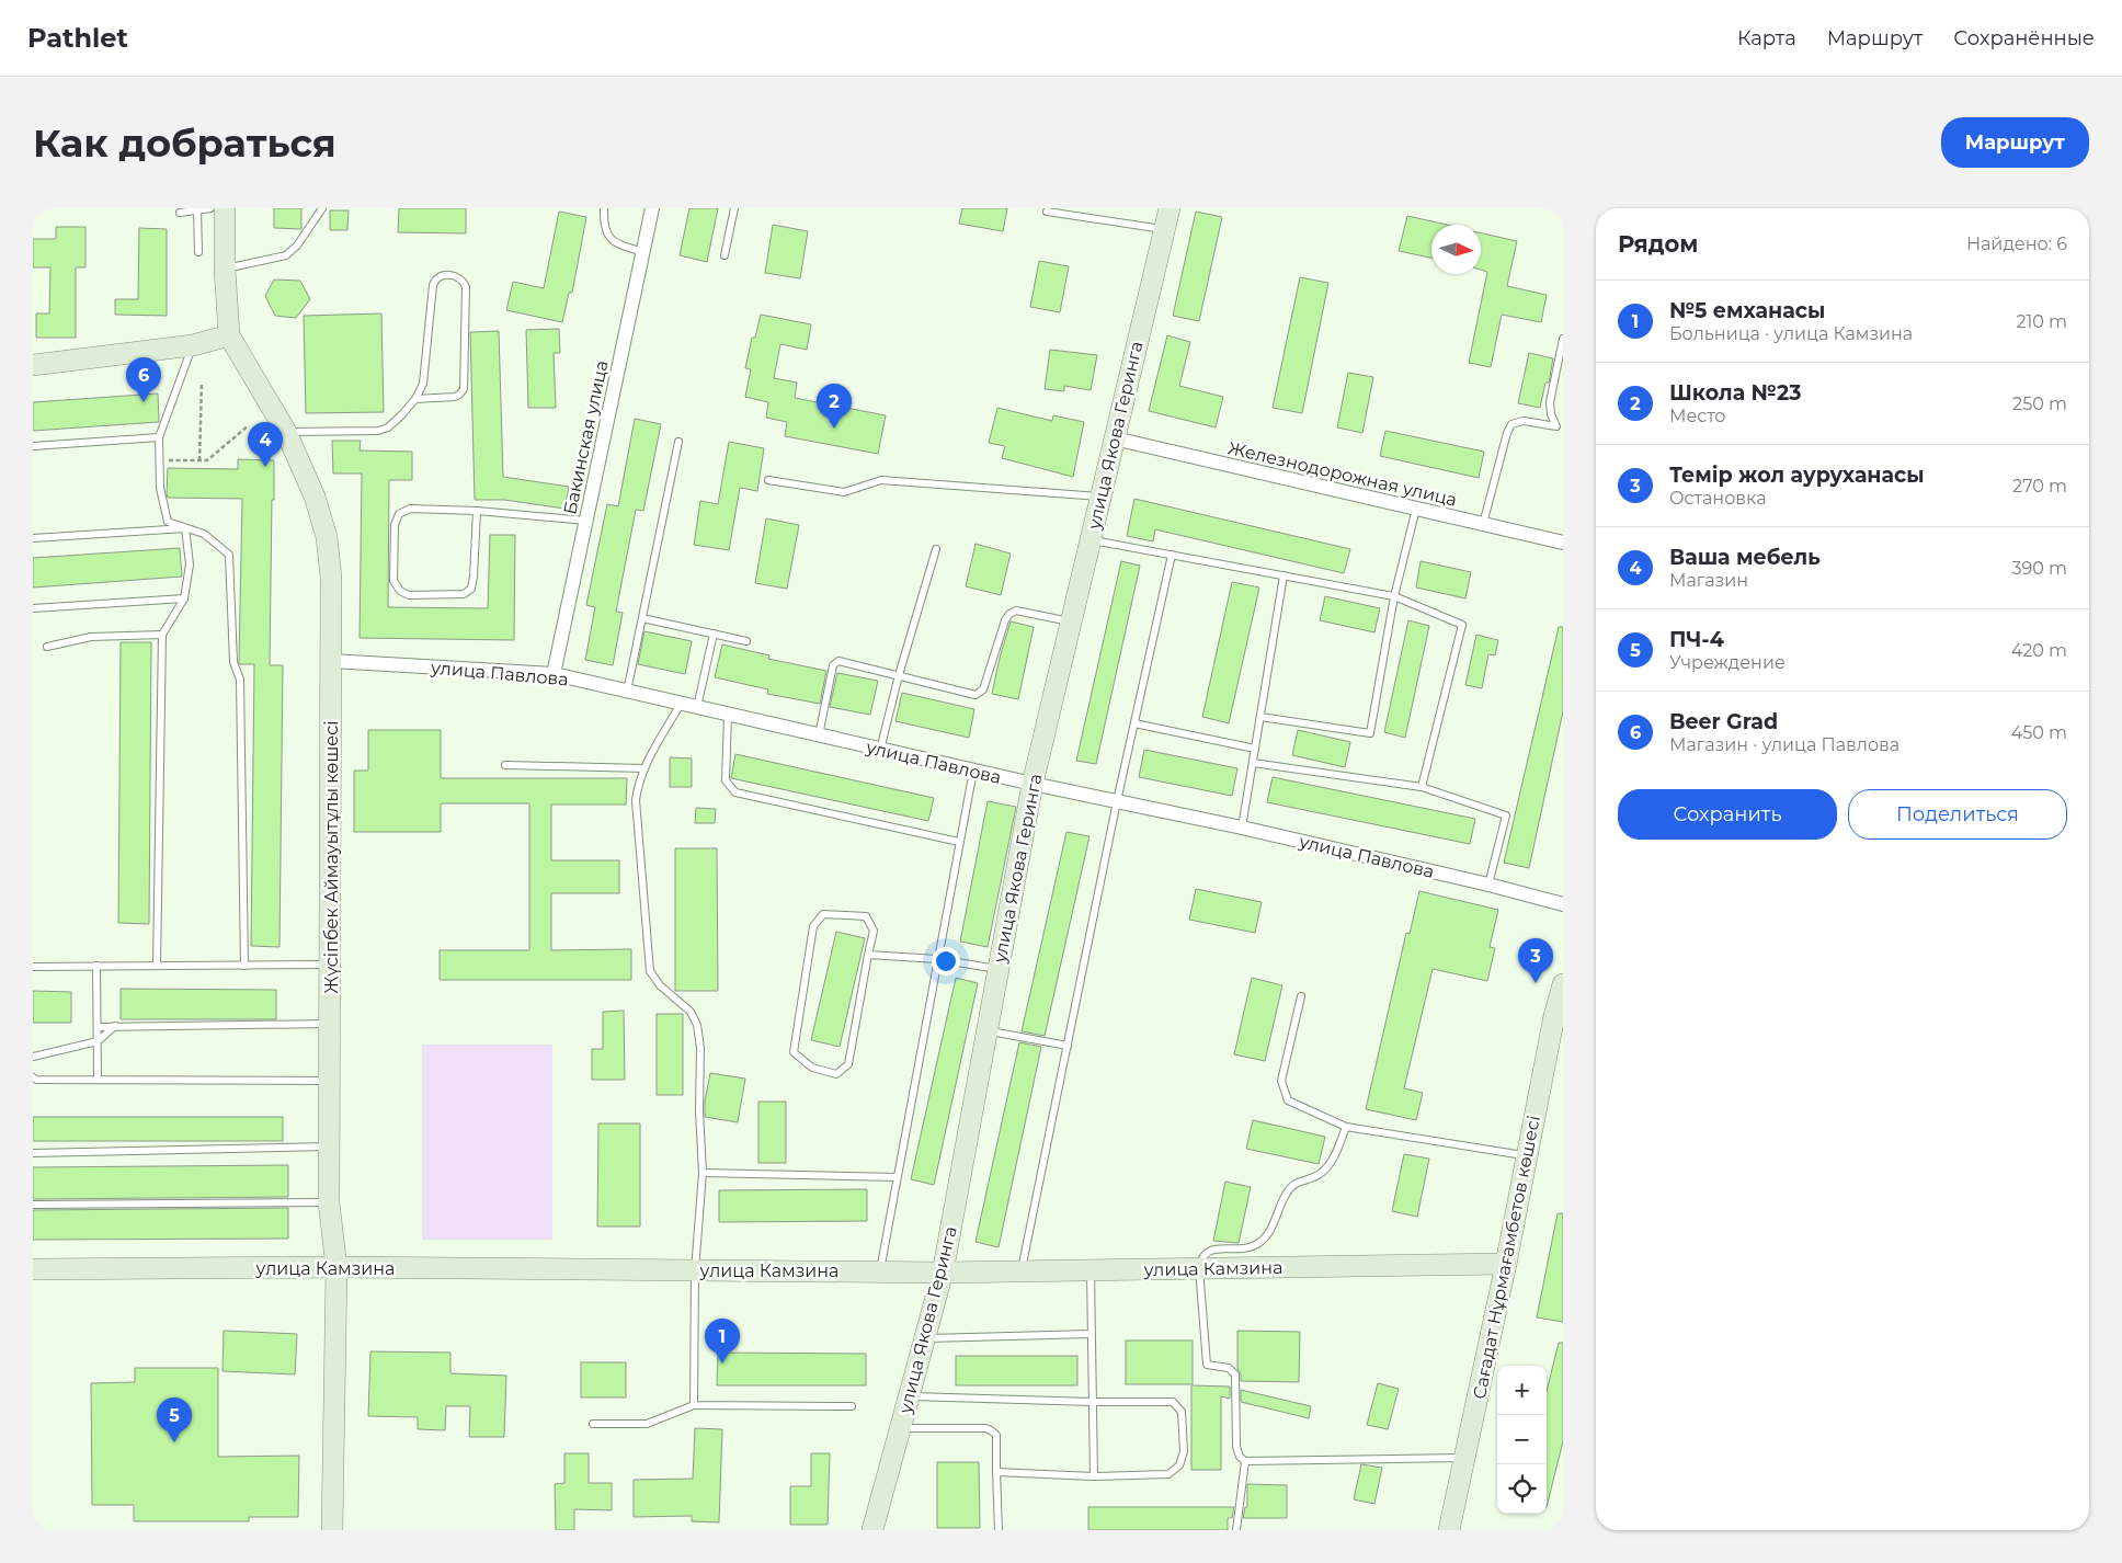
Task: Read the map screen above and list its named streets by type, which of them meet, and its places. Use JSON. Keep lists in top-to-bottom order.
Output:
{
  "streets": {
    "street": [
      "улица Якова Геринга",
      "Бакинская улица",
      "Железнодорожная улица",
      "улица Павлова",
      "Жүсіпбек Аймауытұлы көшесі",
      "Сағадат Нұрмағамбетов көшесі",
      "улица Камзина"
    ]
  },
  "crossings": [
    ["улица Якова Геринга", "Железнодорожная улица"],
    ["улица Якова Геринга", "улица Павлова"],
    ["улица Якова Геринга", "улица Камзина"],
    ["Бакинская улица", "улица Павлова"],
    ["улица Павлова", "Жүсіпбек Аймауытұлы көшесі"],
    ["Жүсіпбек Аймауытұлы көшесі", "улица Камзина"],
    ["Сағадат Нұрмағамбетов көшесі", "улица Камзина"]
  ],
  "north": "right",
  "page": {
    "header": "Pathlet",
    "nav": ["Карта", "Маршрут", "Сохранённые"],
    "buttons": [
      "Маршрут",
      ["Сохранить", "Поделиться"]
    ],
    "title": "Как добраться",
    "heading": ["Рядом", "Найдено: 6"],
    "list": [
      {
        "mark": "1",
        "name": "№5 емханасы",
        "note": "Больница · улица Камзина",
        "value": "210 m"
      },
      {
        "mark": "2",
        "name": "Школа №23",
        "note": "Место",
        "value": "250 m"
      },
      {
        "mark": "3",
        "name": "Темір жол ауруханасы",
        "note": "Остановка",
        "value": "270 m"
      },
      {
        "mark": "4",
        "name": "Ваша мебель",
        "note": "Магазин",
        "value": "390 m"
      },
      {
        "mark": "5",
        "name": "ПЧ-4",
        "note": "Учреждение",
        "value": "420 m"
      },
      {
        "mark": "6",
        "name": "Beer Grad",
        "note": "Магазин · улица Павлова",
        "value": "450 m"
      }
    ],
    "pins": [
      "6",
      "2",
      "4",
      "3",
      "1",
      "5"
    ],
    "map_buttons": ["+", "−"]
  }
}
